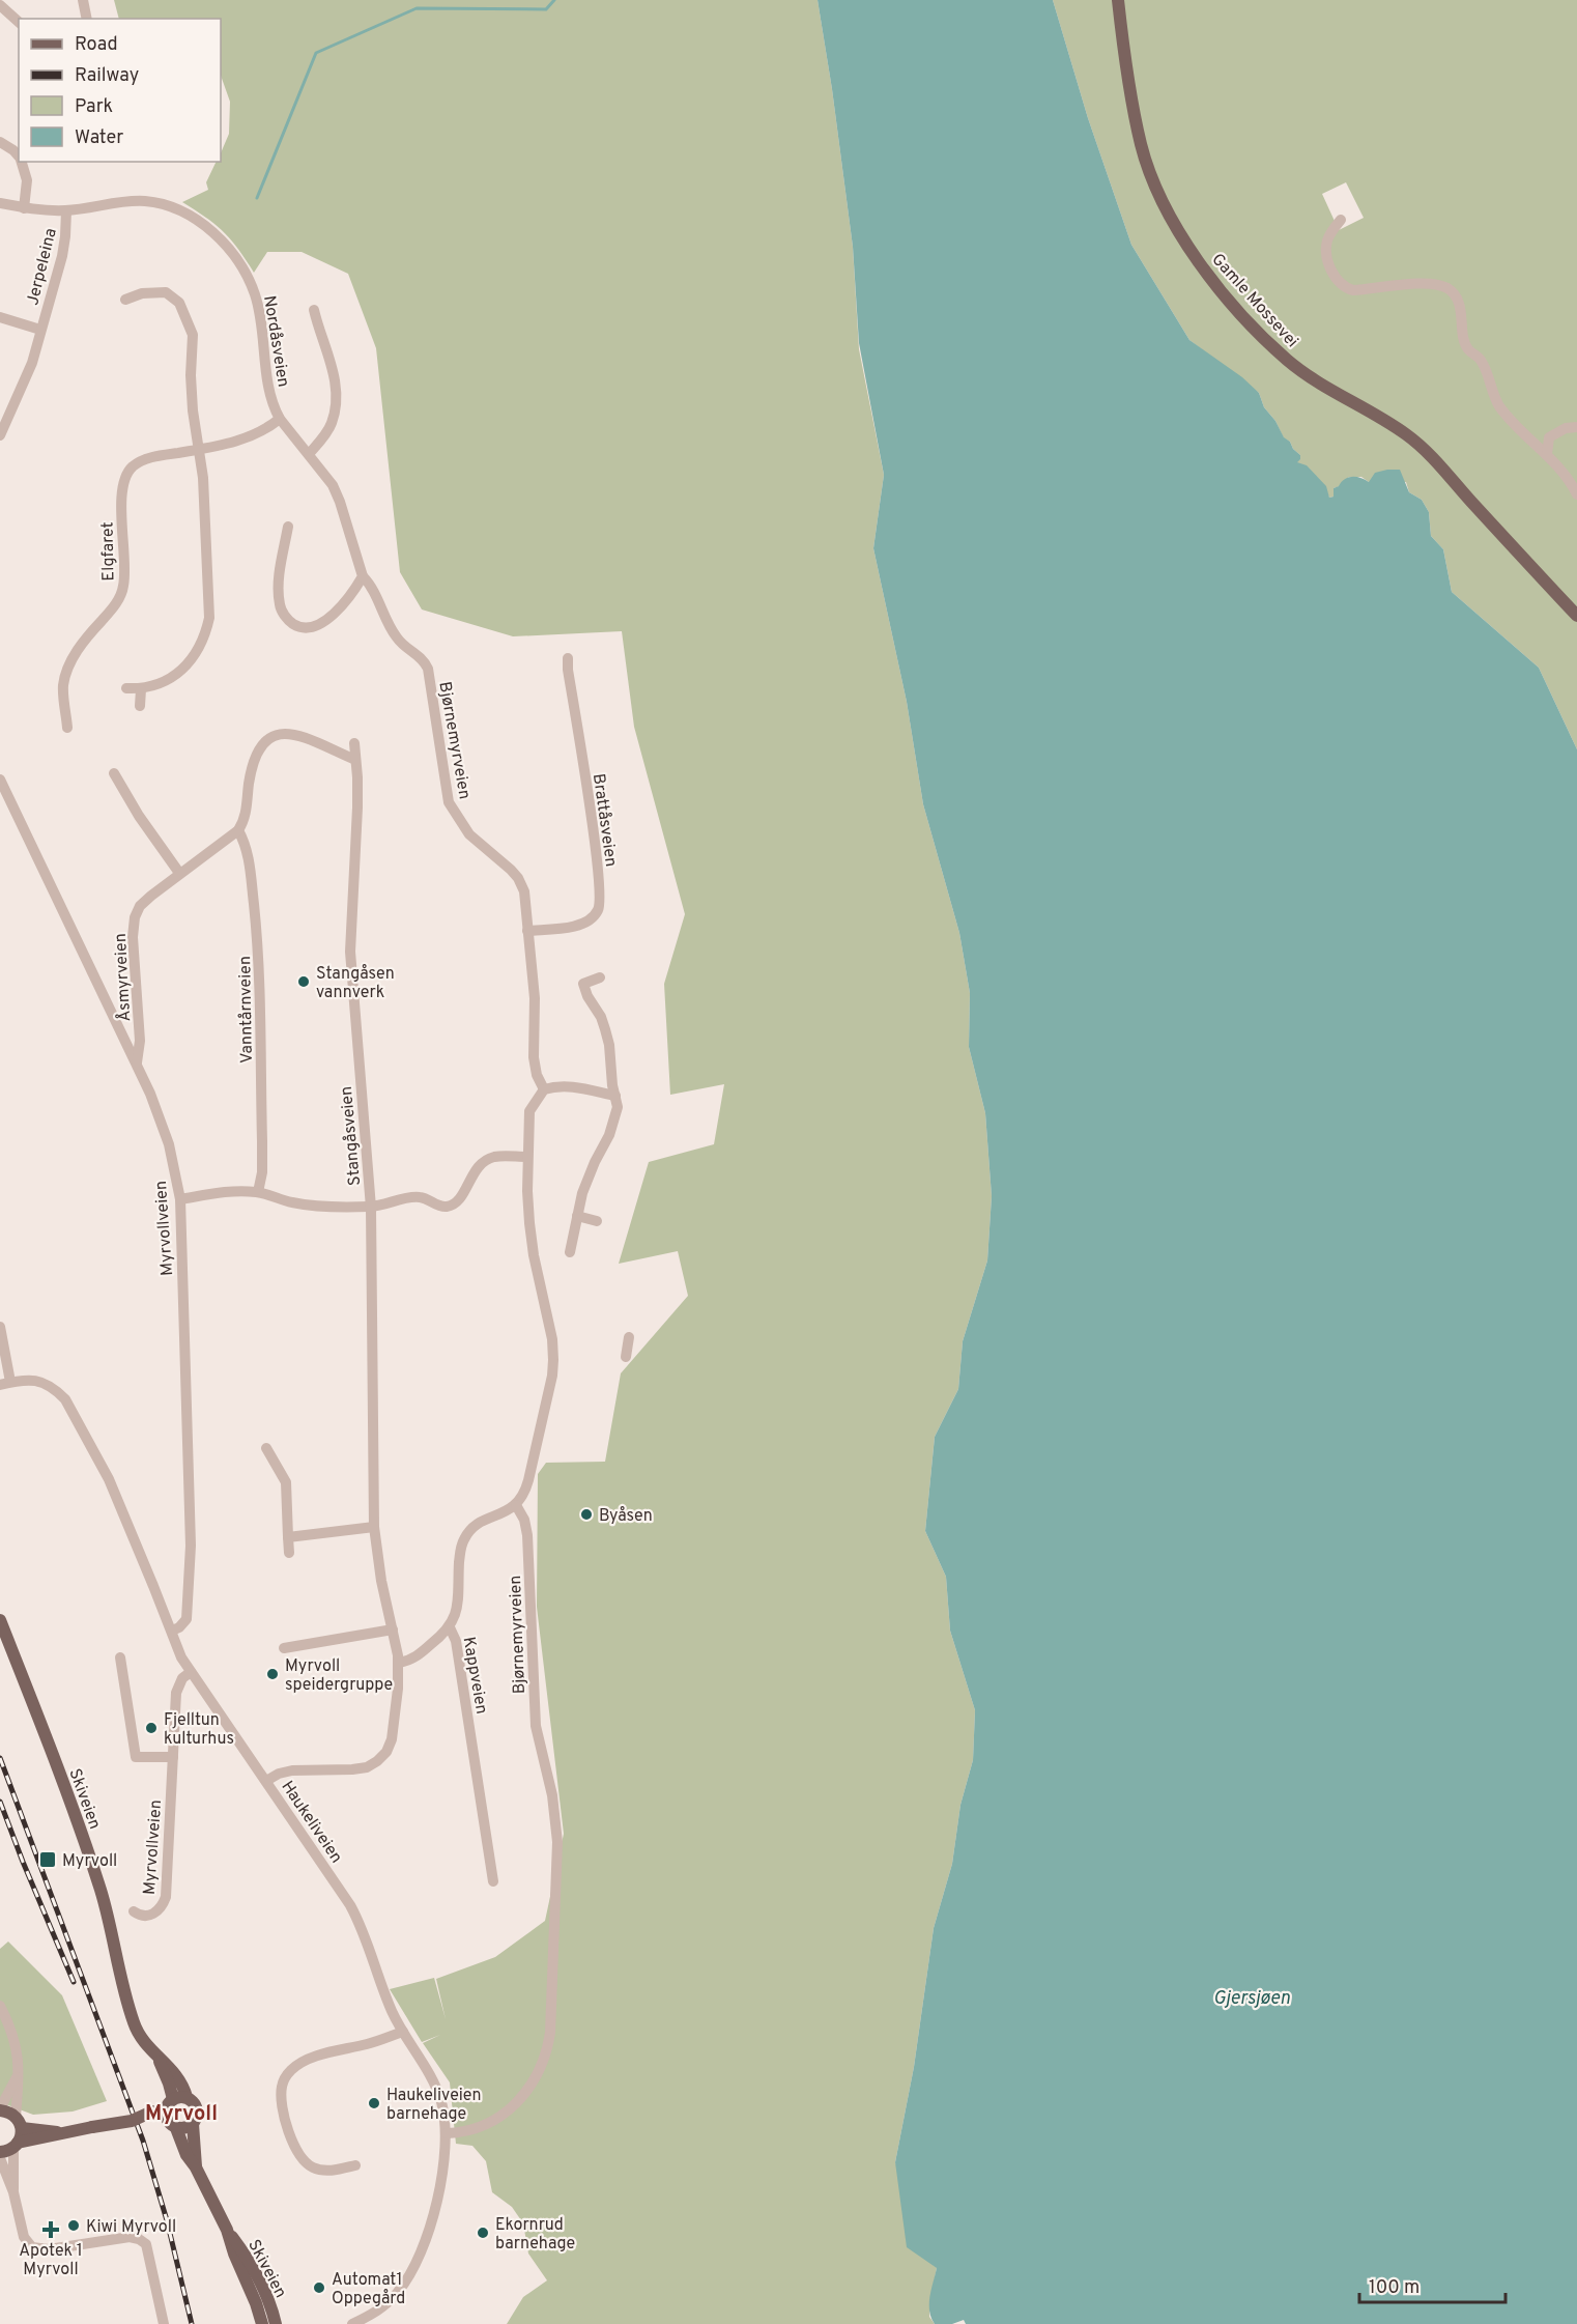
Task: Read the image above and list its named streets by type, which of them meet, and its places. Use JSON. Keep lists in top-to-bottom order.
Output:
{
  "streets": {
    "main road": ["Gamle Mossevei", "Skiveien"],
    "street": [
      "Jerpeleina",
      "Nordåsveien",
      "Elgfaret",
      "Bjørnemyrveien",
      "Brattåsveien",
      "Åsmyrveien",
      "Vanntårnveien",
      "Stangåsveien",
      "Myrvollveien",
      "Kappveien",
      "Haukeliveien"
    ]
  },
  "crossings": [
    ["Jerpeleina", "Nordåsveien"],
    ["Nordåsveien", "Elgfaret"],
    ["Nordåsveien", "Bjørnemyrveien"],
    ["Bjørnemyrveien", "Brattåsveien"],
    ["Bjørnemyrveien", "Kappveien"],
    ["Bjørnemyrveien", "Haukeliveien"],
    ["Åsmyrveien", "Vanntårnveien"],
    ["Åsmyrveien", "Myrvollveien"],
    ["Stangåsveien", "Haukeliveien"],
    ["Myrvollveien", "Haukeliveien"]
  ],
  "districts": ["Myrvoll"],
  "water": ["Gjersjøen"],
  "places": {
    "other": [
      "Stangåsen vannverk",
      "Byåsen",
      "Myrvoll speidergruppe",
      "Fjelltun kulturhus",
      "Haukeliveien barnehage",
      "Kiwi Myrvoll",
      "Ekornrud barnehage",
      "Automat1 Oppegård"
    ],
    "transit": ["Myrvoll"],
    "health": ["Apotek 1 Myrvoll"]
  },
  "legend": [
    "Road",
    "Railway",
    "Park",
    "Water"
  ],
  "scale_bar": "100 m"
}
